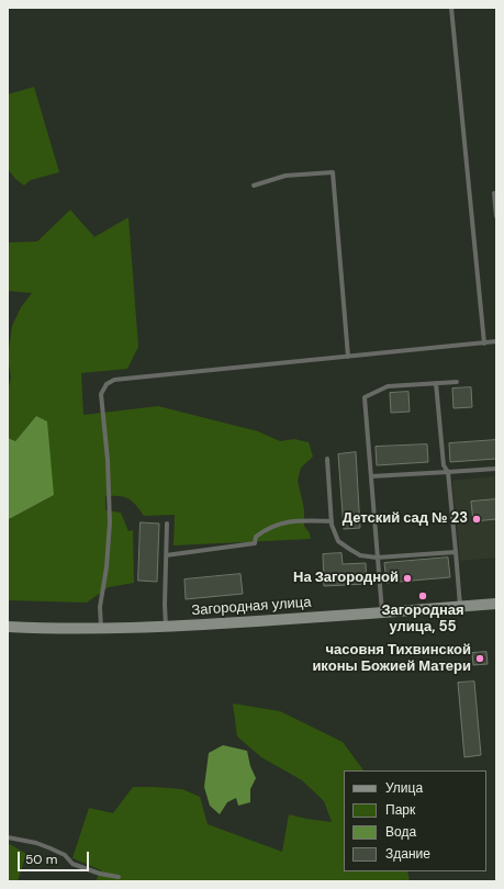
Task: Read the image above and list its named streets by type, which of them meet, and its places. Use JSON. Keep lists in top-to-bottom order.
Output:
{
  "streets": {
    "main road": ["Загородная улица"]
  },
  "places": [
    "Детский сад № 23",
    "На Загородной",
    "Загородная улица, 55",
    "часовня Тихвинской иконы Божией Матери"
  ],
  "legend": [
    "Улица",
    "Парк",
    "Вода",
    "Здание"
  ],
  "scale_bar": "50 m"
}
